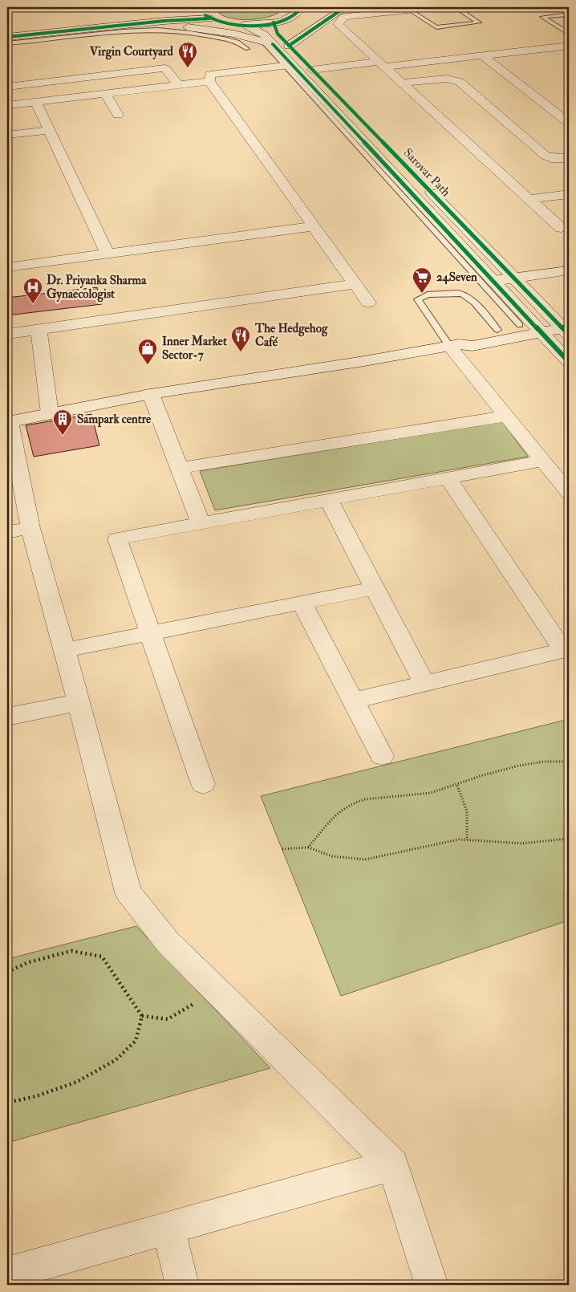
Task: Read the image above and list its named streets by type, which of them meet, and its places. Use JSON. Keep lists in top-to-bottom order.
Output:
{
  "streets": {
    "street": ["Sarovar Path"]
  },
  "places": {
    "restaurant": ["Virgin Courtyard", "The Hedgehog Café"],
    "supermarket": ["24Seven"],
    "hospital": ["Dr. Priyanka Sharma Gynaecologist"],
    "shop": ["Inner Market Sector-7"],
    "building": ["Sampark centre"]
  }
}
